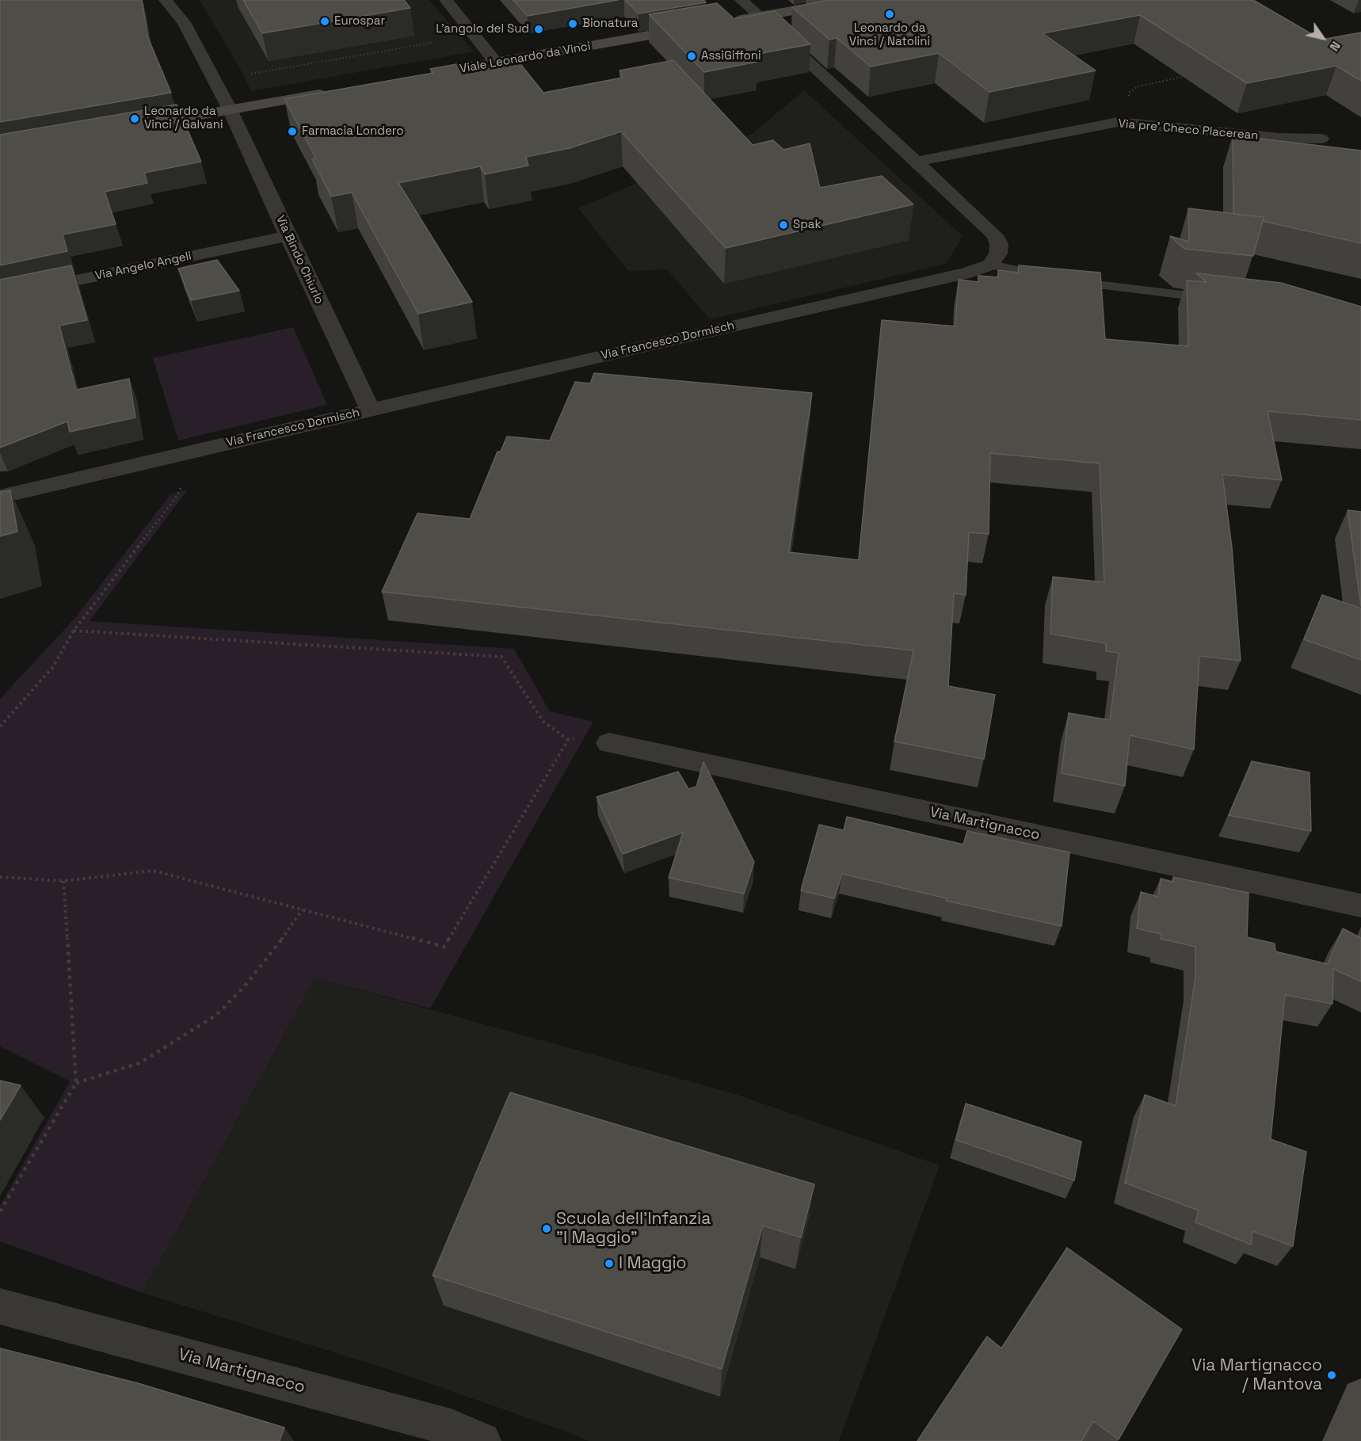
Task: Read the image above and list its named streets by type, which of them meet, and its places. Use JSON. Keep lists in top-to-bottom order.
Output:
{
  "streets": {
    "main road": ["Viale Leonardo da Vinci"],
    "street": [
      "Via pre' Checo Placerean",
      "Via Bindo Chiurlo",
      "Via Angelo Angeli",
      "Via Francesco Dormisch",
      "Via Martignacco"
    ]
  },
  "crossings": [
    ["Via Bindo Chiurlo", "Via Angelo Angeli"],
    ["Via Bindo Chiurlo", "Via Francesco Dormisch"]
  ],
  "places": [
    "Leonardo da Vinci / Natolini",
    "Eurospar",
    "Bionatura",
    "L'angolo del Sud",
    "AssiGiffoni",
    "Leonardo da Vinci / Galvani",
    "Farmacia Londero",
    "Spak",
    "Scuola dell'Infanzia \"I Maggio\"",
    "I Maggio",
    "Via Martignacco / Mantova"
  ],
  "north": "bottom right"
}
